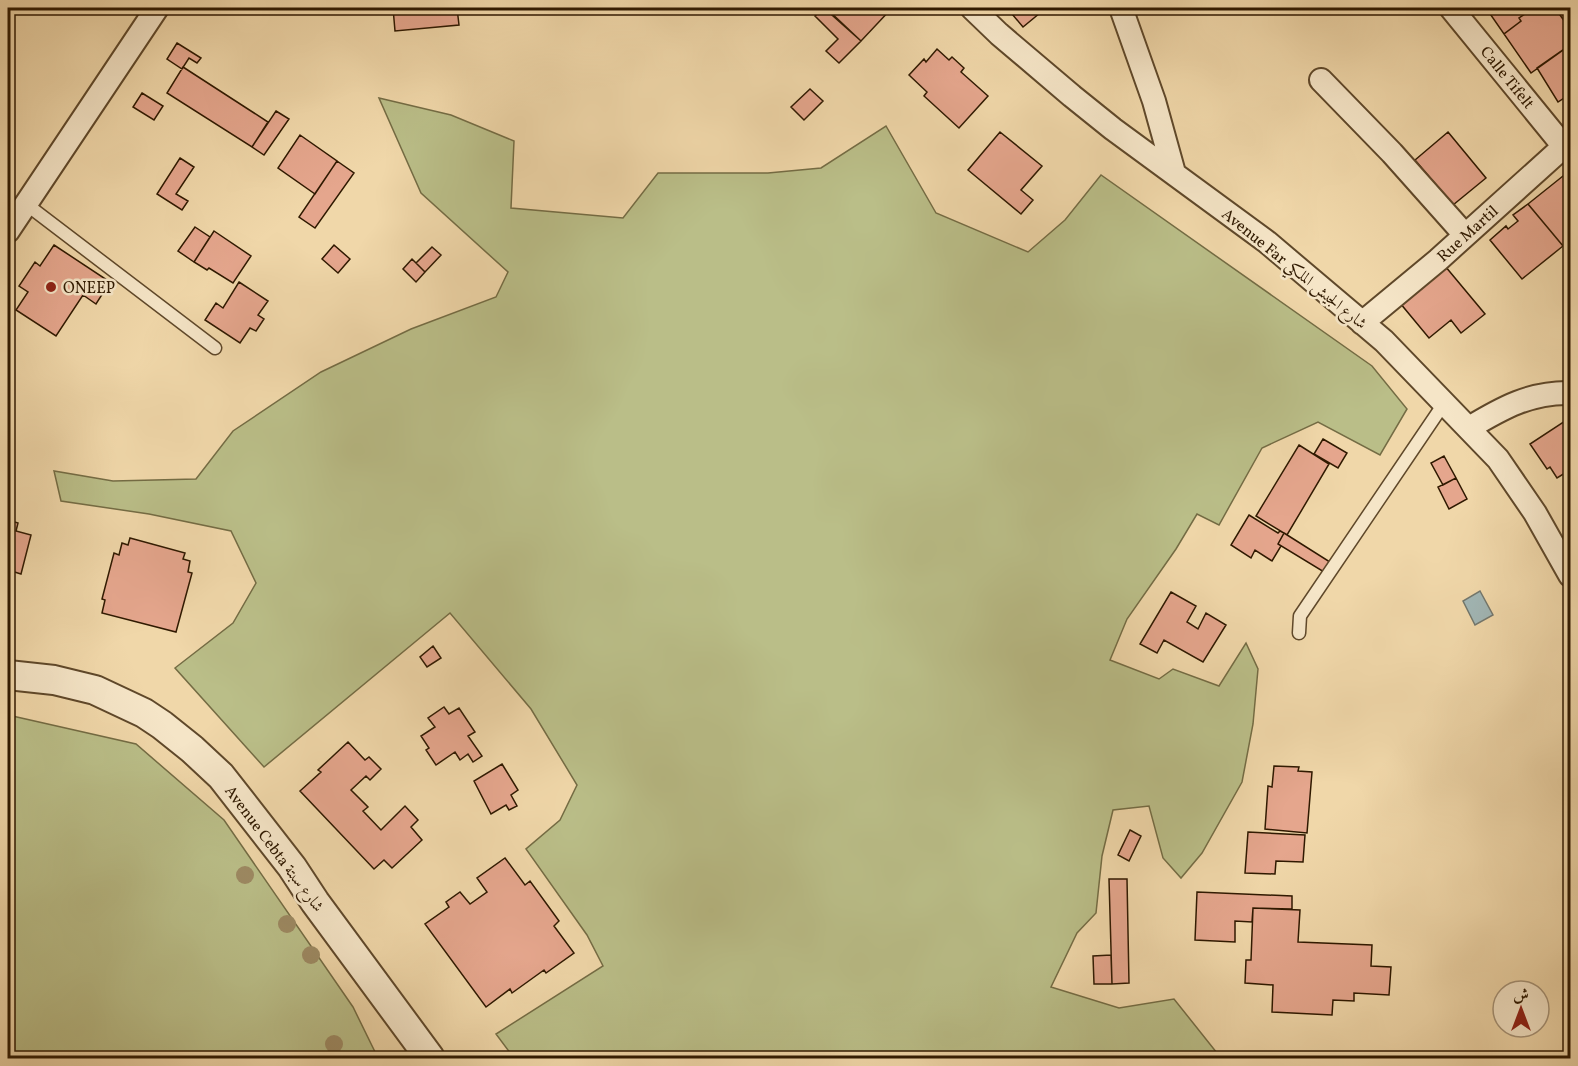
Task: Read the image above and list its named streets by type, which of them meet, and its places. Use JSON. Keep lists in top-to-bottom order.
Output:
{
  "streets": {
    "street": [
      "Calle Tifelt",
      "Rue Martil",
      "Avenue Far شارع الجيش الملكي",
      "Avenue Cebta شارع سبتة"
    ]
  },
  "crossings": [
    ["Calle Tifelt", "Rue Martil"],
    ["Rue Martil", "Avenue Far شارع الجيش الملكي"]
  ],
  "places": ["ONEEP"],
  "north": "top"
}
